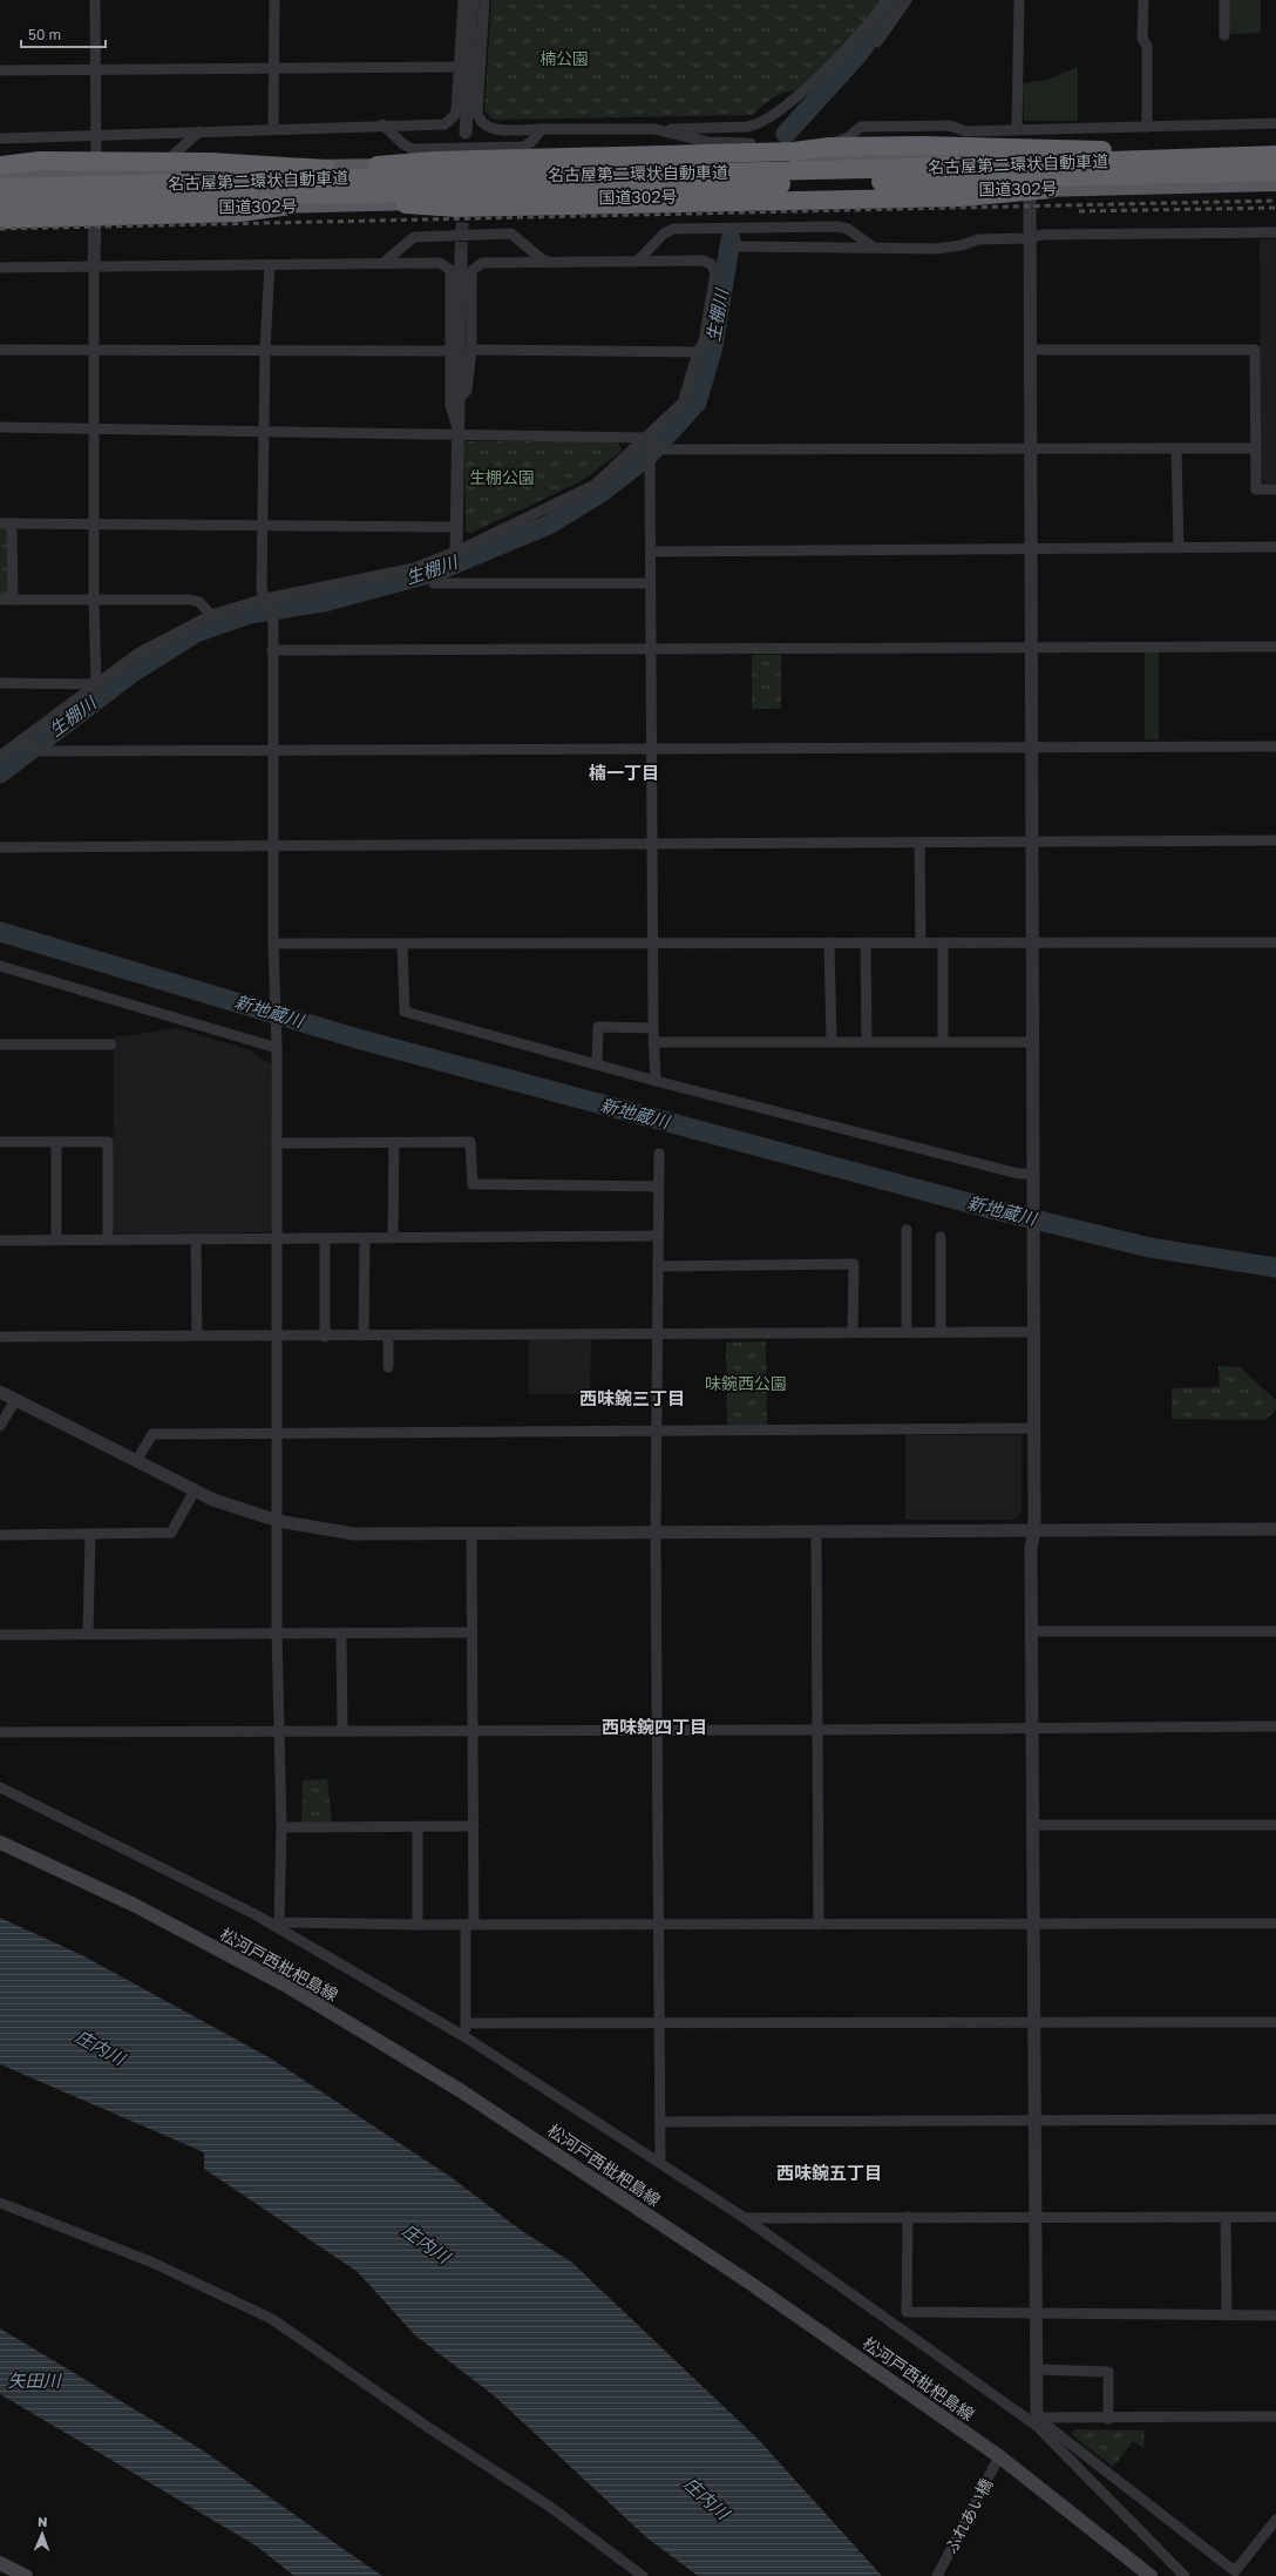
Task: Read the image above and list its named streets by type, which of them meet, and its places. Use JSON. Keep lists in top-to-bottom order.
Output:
{
  "streets": {
    "highway": ["名古屋第二環状自動車道", "国道302号"],
    "main road": ["松河戸西枇杷島線"],
    "street": ["ふれあい橋"]
  },
  "crossings": [
    ["名古屋第二環状自動車道", "国道302号"],
    ["松河戸西枇杷島線", "ふれあい橋"]
  ],
  "districts": [
    "楠一丁目",
    "西味鋺三丁目",
    "西味鋺四丁目",
    "西味鋺五丁目"
  ],
  "water": [
    "生棚川",
    "新地蔵川",
    "庄内川",
    "矢田川"
  ],
  "parks": ["楠公園", "生棚公園", "味鋺西公園"],
  "scale_bar": "50 m",
  "north": "top"
}
